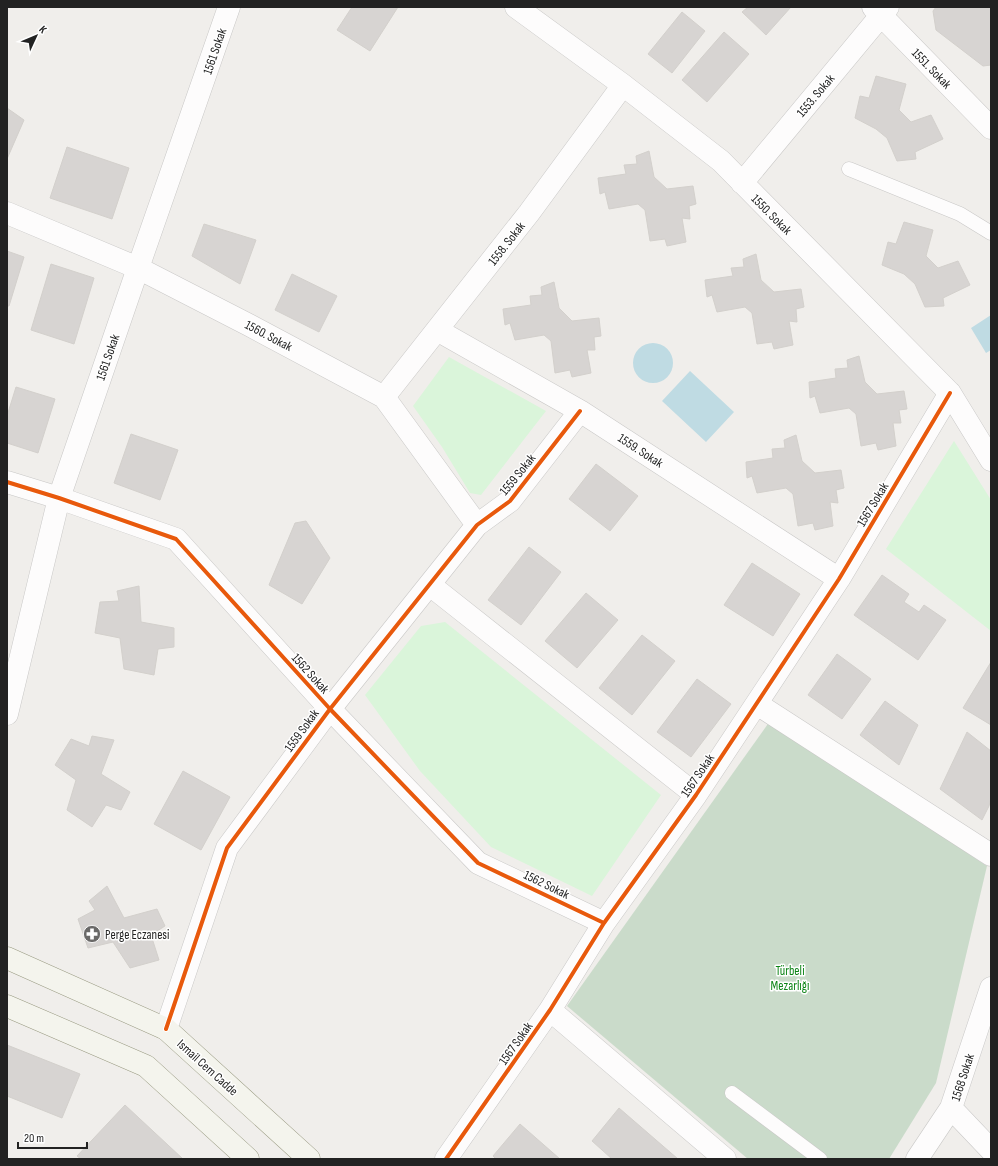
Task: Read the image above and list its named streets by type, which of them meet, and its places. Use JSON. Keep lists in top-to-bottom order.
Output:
{
  "streets": {
    "main road": ["Ismail Cem Cadde"],
    "street": [
      "1561 Sokak",
      "1551. Sokak",
      "1553. Sokak",
      "1550. Sokak",
      "1558. Sokak",
      "1560. Sokak",
      "1559. Sokak",
      "1559 Sokak",
      "1567 Sokak",
      "1562 Sokak",
      "1568 Sokak"
    ]
  },
  "crossings": [
    ["1561 Sokak", "1560. Sokak"],
    ["1561 Sokak", "1562 Sokak"],
    ["1551. Sokak", "1553. Sokak"],
    ["1553. Sokak", "1550. Sokak"],
    ["1550. Sokak", "1558. Sokak"],
    ["1550. Sokak", "1567 Sokak"],
    ["1558. Sokak", "1560. Sokak"],
    ["1558. Sokak", "1559. Sokak"],
    ["1560. Sokak", "1559 Sokak"],
    ["1559. Sokak", "1559 Sokak"],
    ["1559. Sokak", "1567 Sokak"],
    ["1559 Sokak", "1562 Sokak"],
    ["1559 Sokak", "Ismail Cem Cadde"],
    ["1567 Sokak", "1562 Sokak"]
  ],
  "parks": ["Türbeli Mezarlığı"],
  "places": {
    "pharmacy": ["Perge Eczanesi"]
  },
  "scale_bar": "20 m",
  "north": "top right"
}
